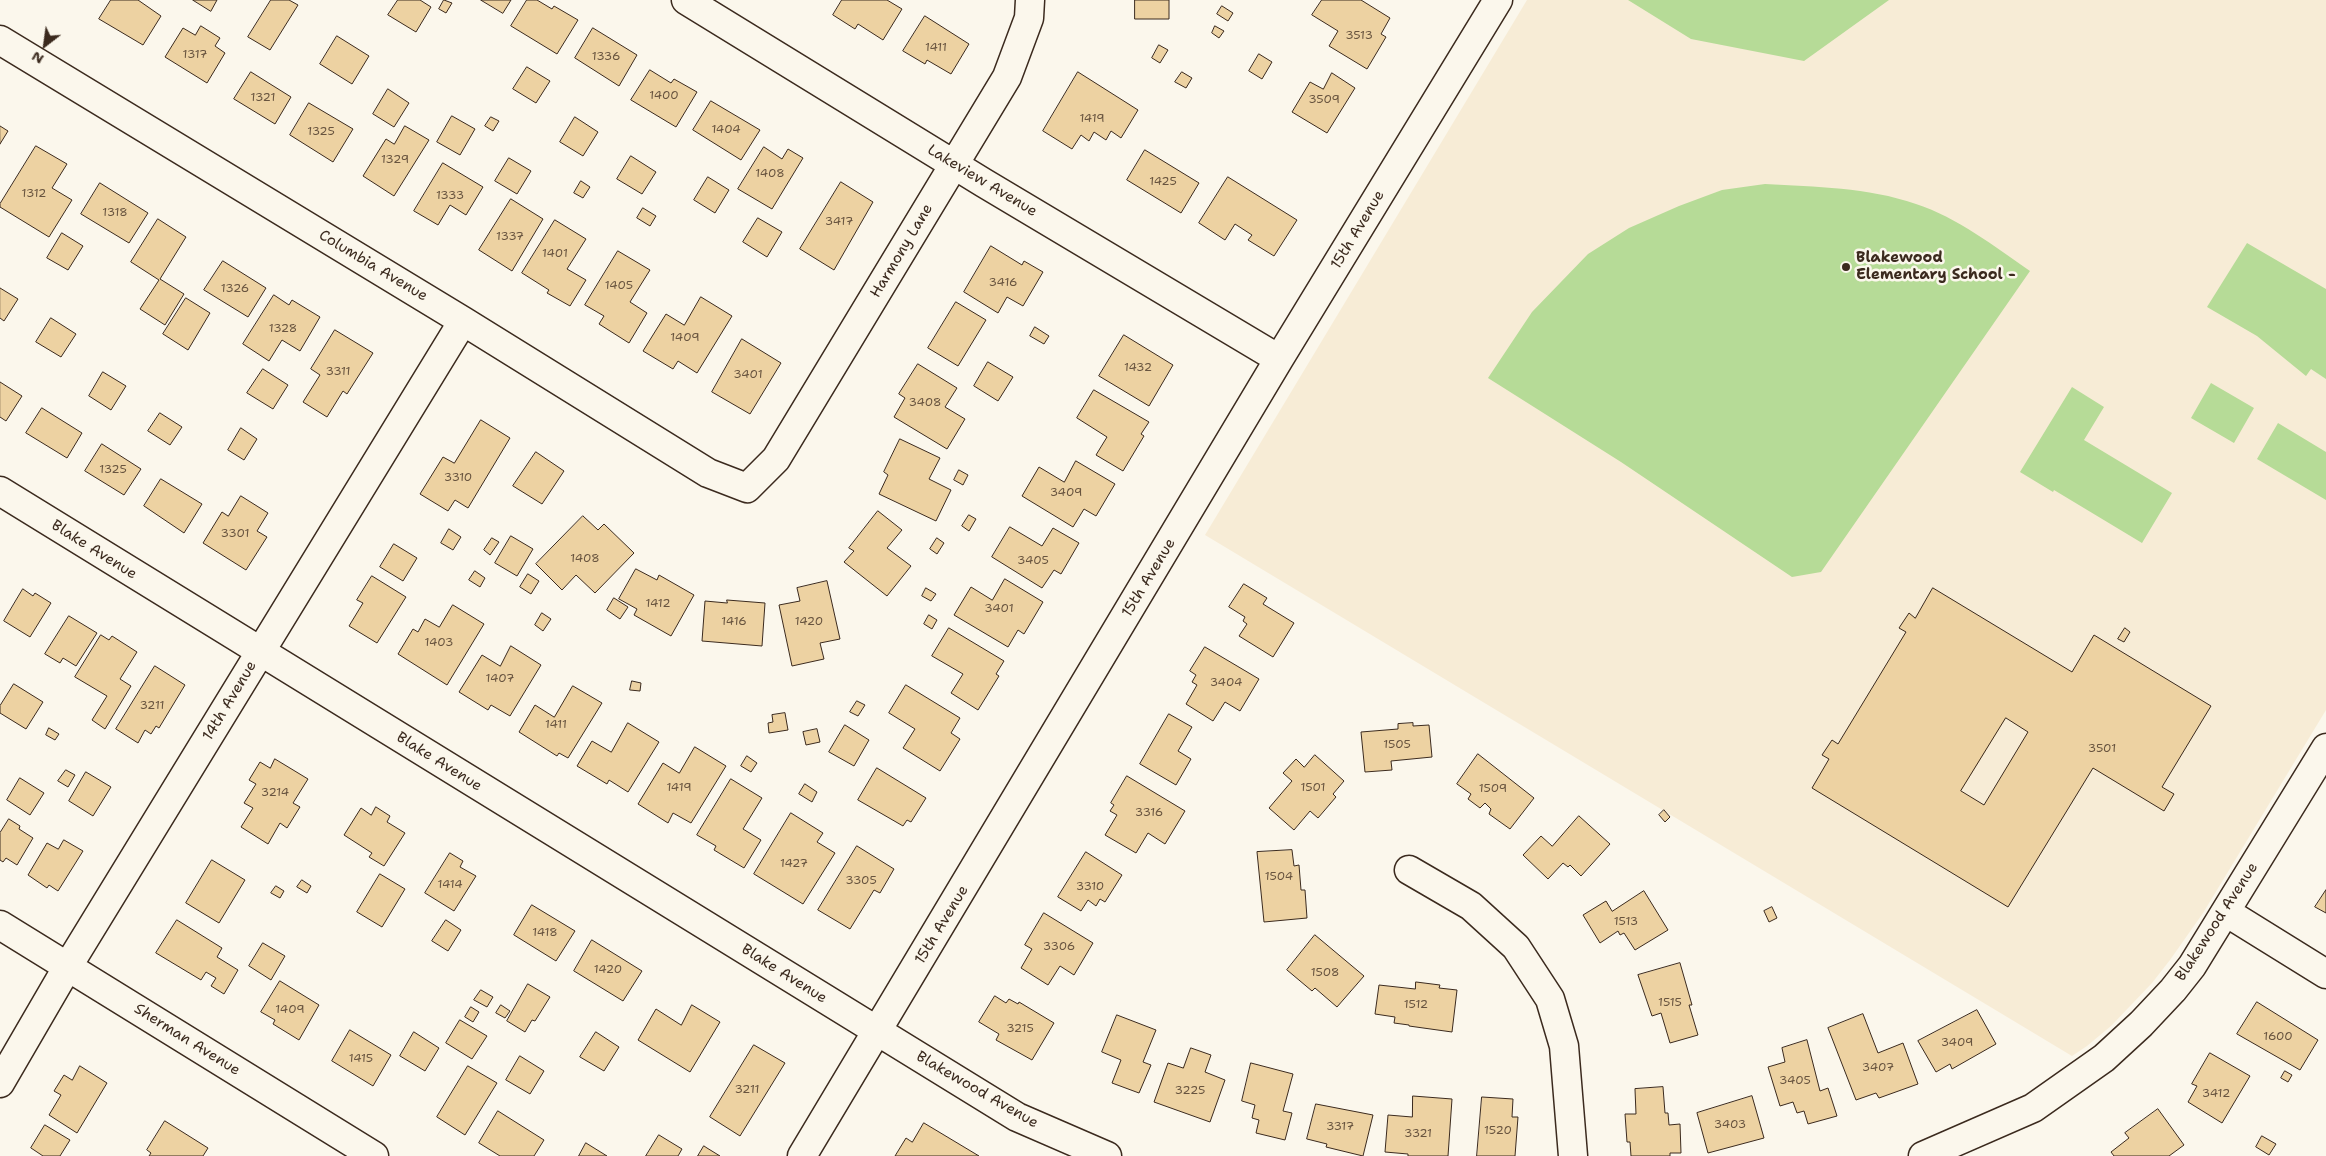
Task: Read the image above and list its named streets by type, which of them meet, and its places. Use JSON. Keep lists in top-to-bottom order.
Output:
{
  "streets": {
    "street": [
      "Lakeview Avenue",
      "15th Avenue",
      "Harmony Lane",
      "Columbia Avenue",
      "Blake Avenue",
      "14th Avenue",
      "Blakewood Avenue",
      "Sherman Avenue"
    ]
  },
  "crossings": [
    ["Lakeview Avenue", "15th Avenue"],
    ["Lakeview Avenue", "Harmony Lane"],
    ["15th Avenue", "Blake Avenue"],
    ["15th Avenue", "Blakewood Avenue"],
    ["Harmony Lane", "Columbia Avenue"],
    ["Columbia Avenue", "14th Avenue"],
    ["Blake Avenue", "14th Avenue"],
    ["Blake Avenue", "Blakewood Avenue"],
    ["14th Avenue", "Sherman Avenue"]
  ],
  "places": ["Blakewood Elementary School -"],
  "house_numbers": [
    "3513",
    "1411",
    "1317",
    "1336",
    "1400",
    "1321",
    "3509",
    "1419",
    "1404",
    "1325",
    "1329",
    "1408",
    "1425",
    "1312",
    "1333",
    "1318",
    "3417",
    "1337",
    "1401",
    "3416",
    "1405",
    "1326",
    "1328",
    "1409",
    "1432",
    "3311",
    "3401",
    "3408",
    "1325",
    "3310",
    "3409",
    "3301",
    "1408",
    "3405",
    "1412",
    "3401",
    "1416",
    "1420",
    "1403",
    "1407",
    "3404",
    "3211",
    "1411",
    "1505",
    "3501",
    "1419",
    "1501",
    "1509",
    "3214",
    "3316",
    "1427",
    "1504",
    "3305",
    "1414",
    "3310",
    "1513",
    "1418",
    "3306",
    "1420",
    "1508",
    "1515",
    "1512",
    "1409",
    "3215",
    "1600",
    "3409",
    "1415",
    "3407",
    "3405",
    "3211",
    "3225",
    "3412",
    "3403",
    "3317",
    "1520",
    "3321"
  ],
  "north": "bottom left"
}
